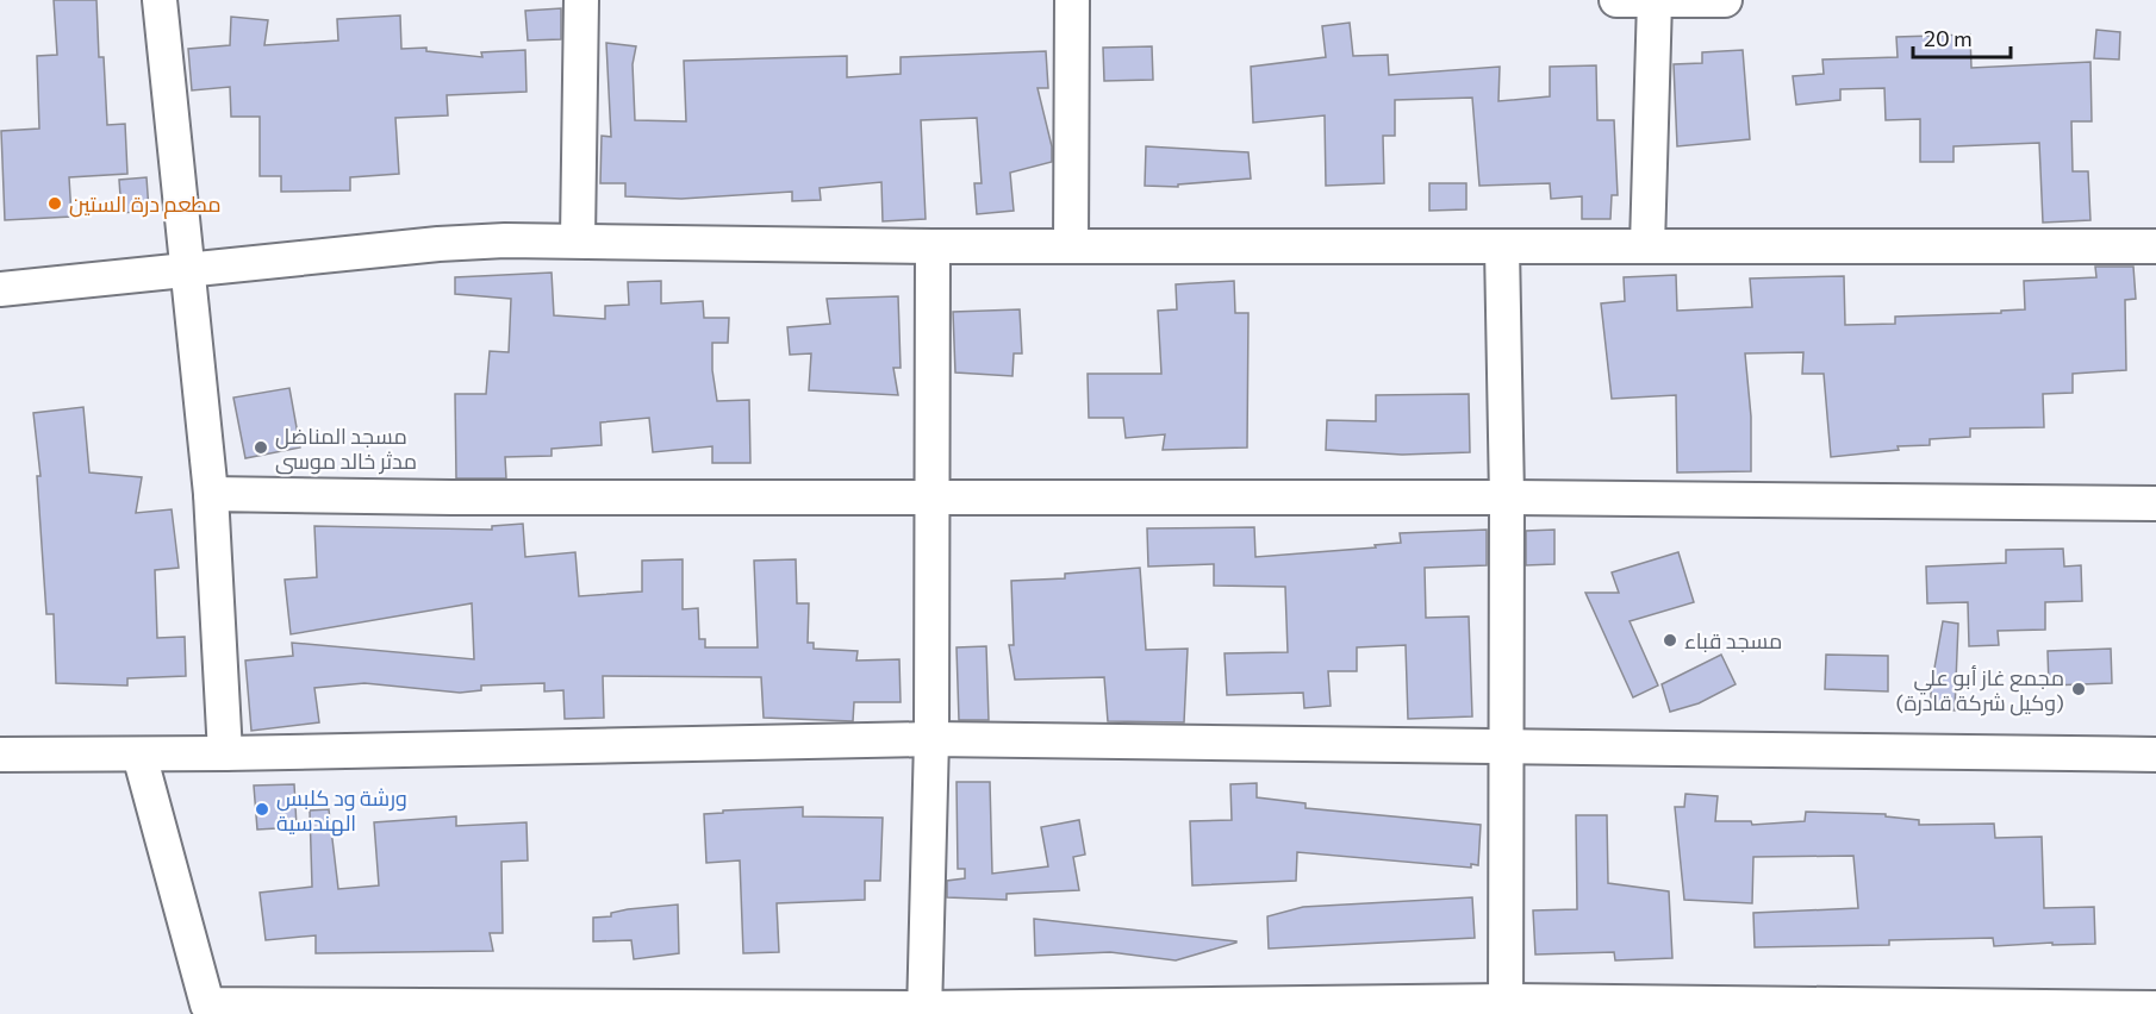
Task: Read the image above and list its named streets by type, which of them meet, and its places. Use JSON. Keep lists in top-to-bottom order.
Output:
{
  "places": [
    "مطعم درة الستين",
    "مسجد المناضل مدثر خالد موسى",
    "مسجد قباء",
    "مجمع غاز أبو علي (وكيل شركة قادرة)",
    "ورشة ود كلبس الهندسية"
  ],
  "scale_bar": "20 m"
}
